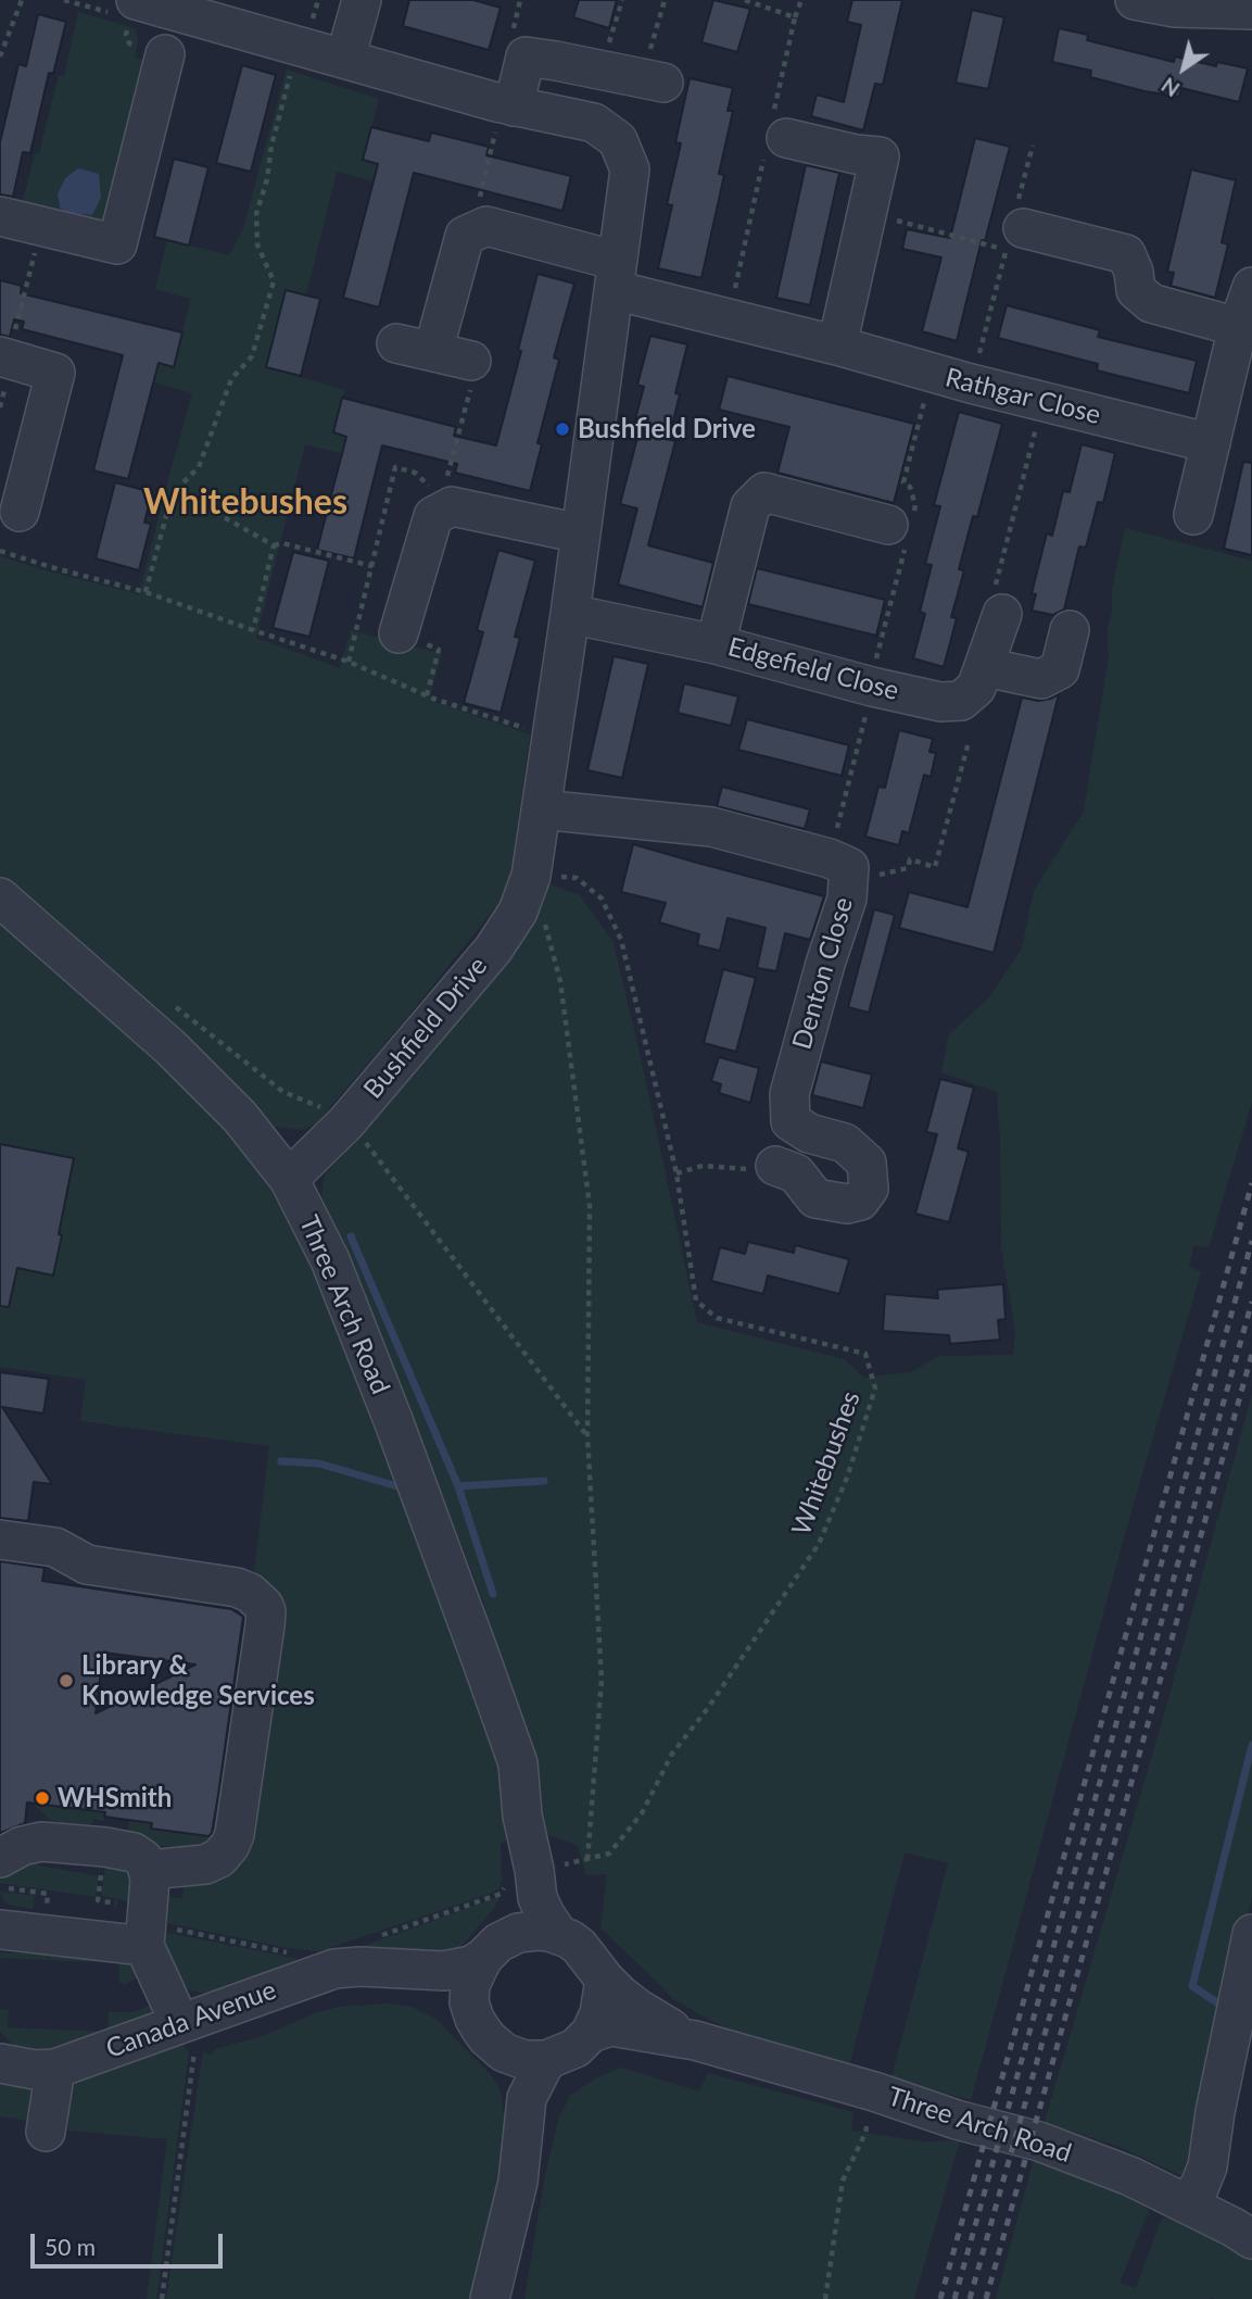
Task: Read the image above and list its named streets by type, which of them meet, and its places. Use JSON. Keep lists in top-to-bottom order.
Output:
{
  "streets": {
    "street": [
      "Rathgar Close",
      "Edgefield Close",
      "Denton Close",
      "Bushfield Drive",
      "Three Arch Road",
      "Canada Avenue"
    ],
    "path": ["Whitebushes"]
  },
  "crossings": [
    ["Rathgar Close", "Bushfield Drive"],
    ["Edgefield Close", "Bushfield Drive"],
    ["Denton Close", "Bushfield Drive"],
    ["Bushfield Drive", "Three Arch Road"],
    ["Bushfield Drive", "Whitebushes"],
    ["Three Arch Road", "Canada Avenue"]
  ],
  "districts": ["Whitebushes"],
  "places": ["Bushfield Drive", "Library & Knowledge Services", "WHSmith"],
  "scale_bar": "50 m",
  "north": "bottom left"
}
